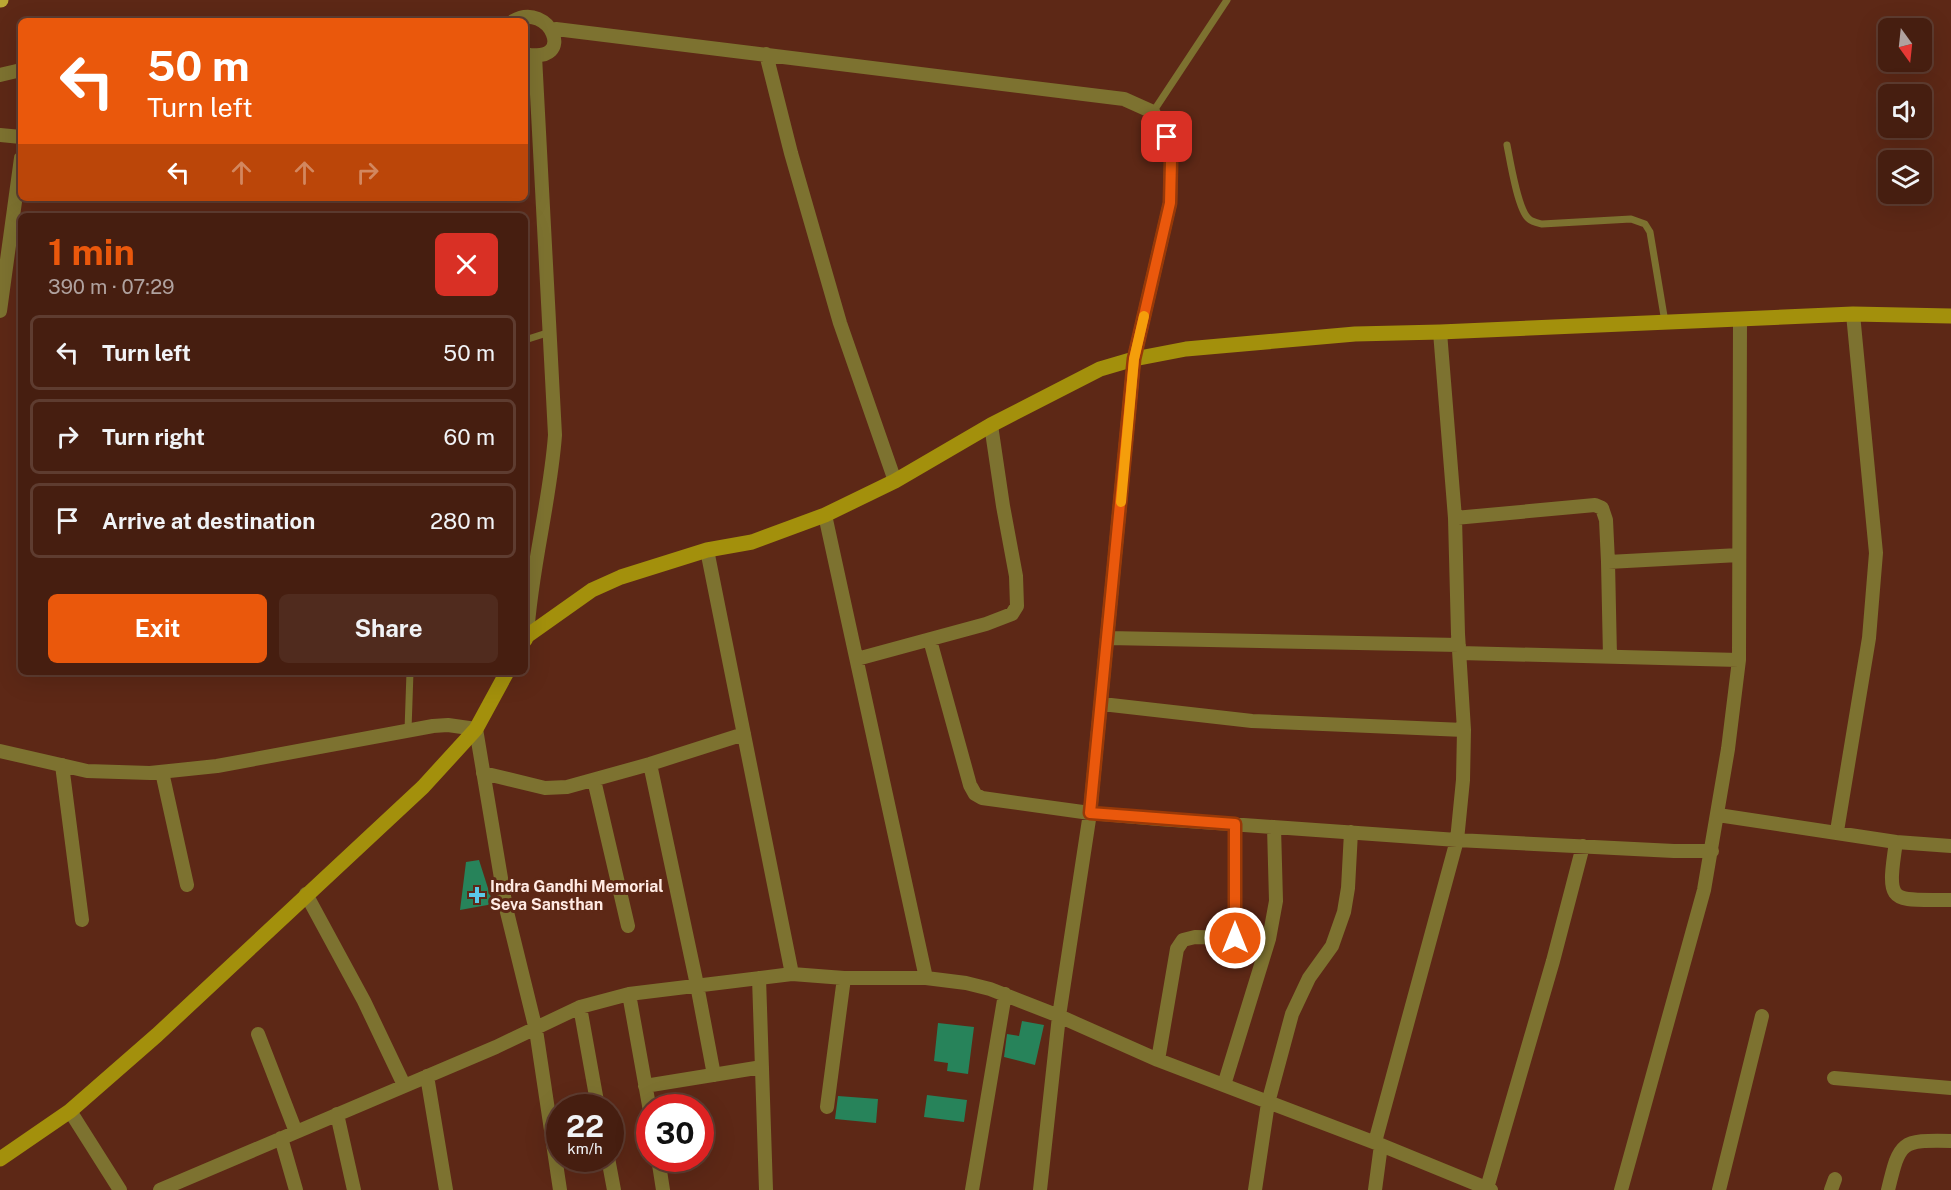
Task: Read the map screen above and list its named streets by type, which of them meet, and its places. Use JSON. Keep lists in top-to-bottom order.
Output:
{
  "places": {
    "health": ["Indra Gandhi Memorial Seva Sansthan"]
  },
  "north": "bottom",
  "page": {
    "turn": ["50 m", "Turn left"],
    "heading": ["1 min", "390 m · 07:29"],
    "list": [
      {
        "name": "Turn left",
        "value": "50 m"
      },
      {
        "name": "Turn right",
        "value": "60 m"
      },
      {
        "name": "Arrive at destination",
        "value": "280 m"
      }
    ],
    "buttons": ["Exit", "Share"],
    "speed": "22 km/h",
    "limit": "30"
  }
}
